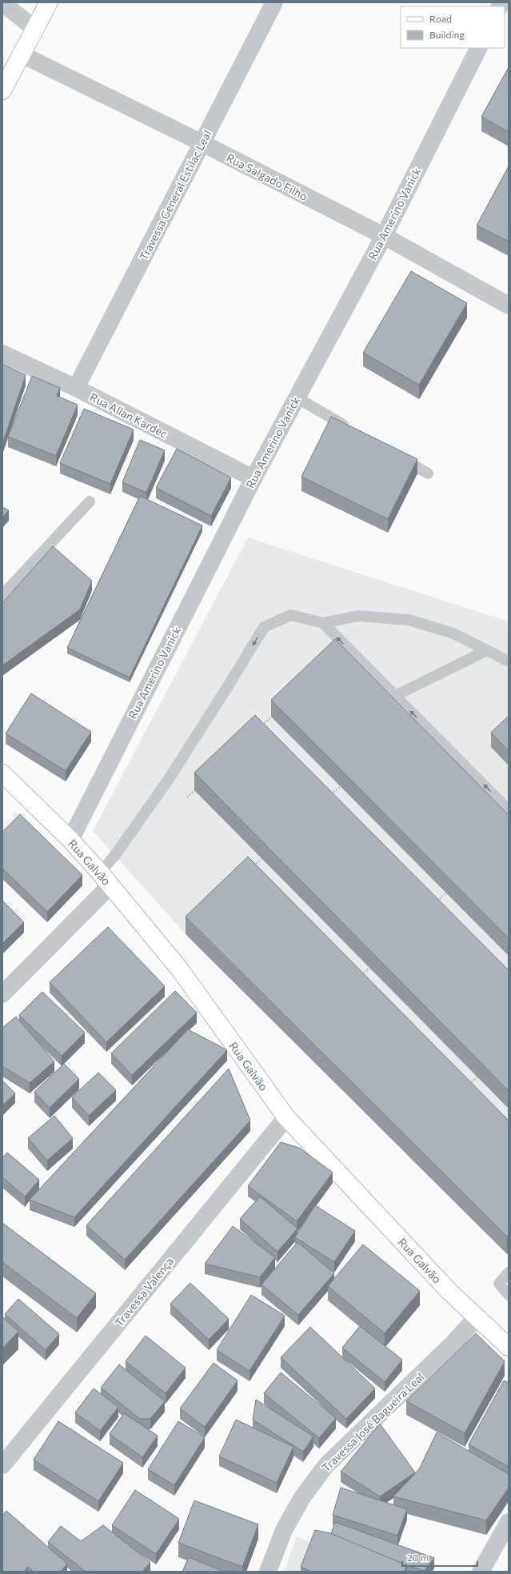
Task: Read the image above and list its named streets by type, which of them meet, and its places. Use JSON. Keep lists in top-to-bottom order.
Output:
{
  "streets": {
    "street": [
      "Rua Salgado Filho",
      "Travessa General Estilac Leal",
      "Rua Amerino Vanick",
      "Rua Allan Kardec",
      "Rua Galvão",
      "Travessa Valença",
      "Travessa José Bagueira Leal"
    ]
  },
  "crossings": [
    ["Rua Salgado Filho", "Travessa General Estilac Leal"],
    ["Rua Salgado Filho", "Rua Amerino Vanick"],
    ["Travessa General Estilac Leal", "Rua Allan Kardec"],
    ["Rua Amerino Vanick", "Rua Allan Kardec"],
    ["Rua Amerino Vanick", "Rua Galvão"],
    ["Rua Galvão", "Travessa Valença"],
    ["Rua Galvão", "Travessa José Bagueira Leal"]
  ],
  "legend": ["Road", "Building"],
  "scale_bar": "20 m"
}
